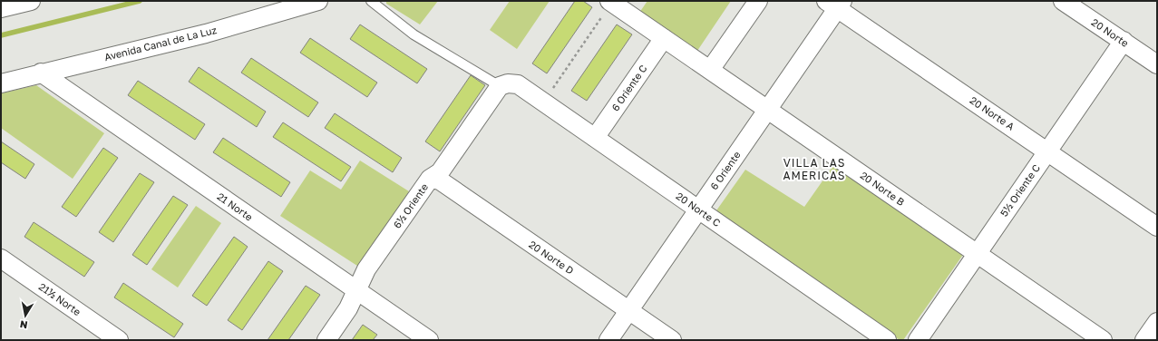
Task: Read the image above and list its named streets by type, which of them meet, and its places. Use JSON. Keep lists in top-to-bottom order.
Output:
{
  "streets": {
    "street": [
      "20 Norte",
      "Avenida Canal de La Luz",
      "6 Oriente C",
      "20 Norte A",
      "6 Oriente",
      "20 Norte B",
      "5½ Oriente C",
      "6½ Oriente",
      "21 Norte",
      "20 Norte C",
      "20 Norte D",
      "21½ Norte"
    ]
  },
  "crossings": [
    ["20 Norte", "5½ Oriente C"],
    ["Avenida Canal de La Luz", "21 Norte"],
    ["6 Oriente C", "20 Norte B"],
    ["6 Oriente C", "20 Norte C"],
    ["20 Norte A", "6 Oriente"],
    ["20 Norte A", "5½ Oriente C"],
    ["6 Oriente", "20 Norte B"],
    ["6 Oriente", "20 Norte C"],
    ["6 Oriente", "20 Norte D"],
    ["20 Norte B", "5½ Oriente C"],
    ["6½ Oriente", "21 Norte"],
    ["6½ Oriente", "20 Norte C"],
    ["6½ Oriente", "20 Norte D"]
  ],
  "districts": ["VILLA LAS AMERICAS"],
  "north": "bottom"
}
